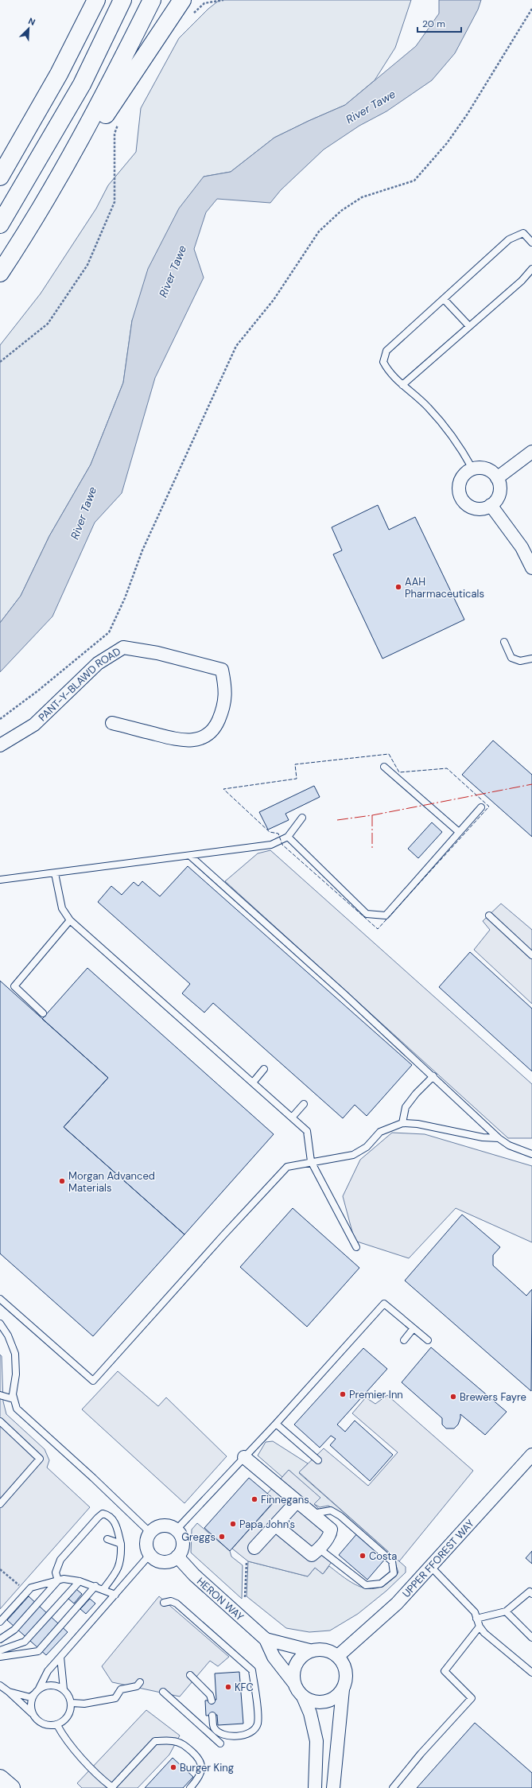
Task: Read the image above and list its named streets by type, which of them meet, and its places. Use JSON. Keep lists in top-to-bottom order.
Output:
{
  "streets": {
    "street": ["PANT-Y-BLAWD ROAD", "UPPER FFOREST WAY", "HERON WAY"]
  },
  "crossings": [
    ["UPPER FFOREST WAY", "HERON WAY"]
  ],
  "water": ["River Tawe"],
  "places": [
    "AAH Pharmaceuticals",
    "Morgan Advanced Materials",
    "Premier Inn",
    "Brewers Fayre",
    "Finnegans",
    "Papa John's",
    "Greggs",
    "Costa",
    "KFC",
    "Burger King"
  ],
  "scale_bar": "20 m",
  "north": "top right"
}
